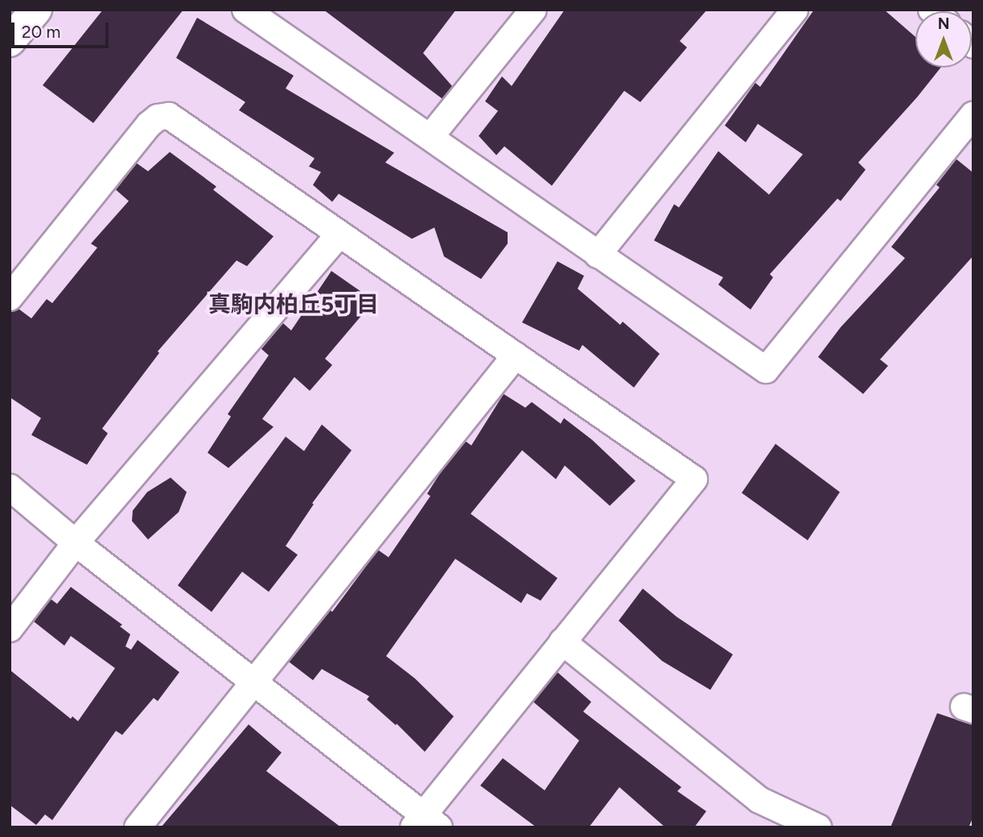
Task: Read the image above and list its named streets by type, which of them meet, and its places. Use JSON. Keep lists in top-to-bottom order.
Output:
{
  "districts": ["真駒内柏丘5丁目"],
  "scale_bar": "20 m",
  "north": "top"
}
